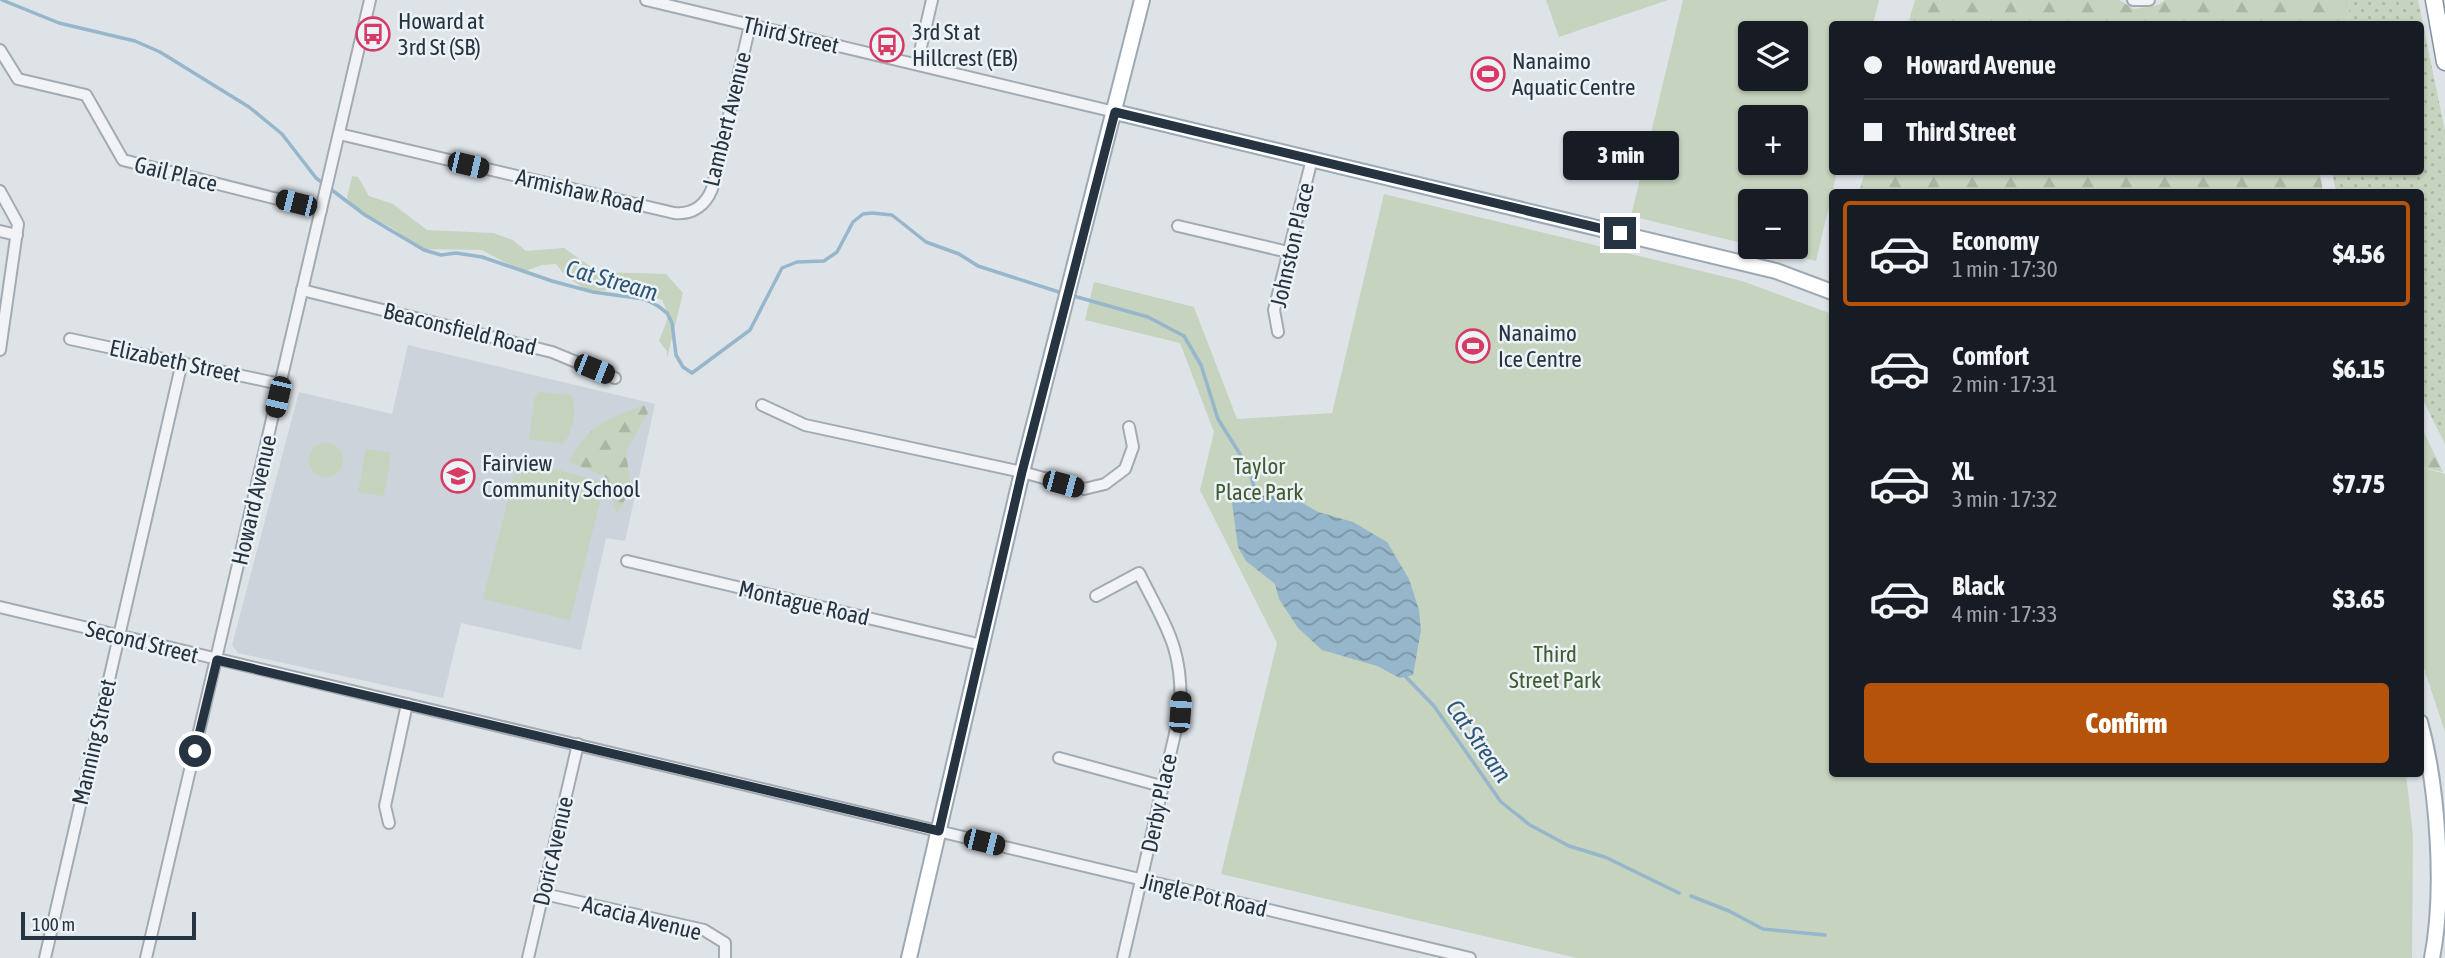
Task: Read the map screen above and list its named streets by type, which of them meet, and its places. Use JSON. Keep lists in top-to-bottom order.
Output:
{
  "streets": {
    "main road": ["Third Street"],
    "street": [
      "Lambert Avenue",
      "Gail Place",
      "Armishaw Road",
      "Johnston Place",
      "Beaconsfield Road",
      "Elizabeth Street",
      "Howard Avenue",
      "Montague Road",
      "Second Street",
      "Manning Street",
      "Derby Place",
      "Doric Avenue",
      "Jingle Pot Road",
      "Acacia Avenue"
    ]
  },
  "crossings": [
    ["Third Street", "Lambert Avenue"],
    ["Third Street", "Johnston Place"],
    ["Lambert Avenue", "Armishaw Road"],
    ["Gail Place", "Howard Avenue"],
    ["Armishaw Road", "Howard Avenue"],
    ["Beaconsfield Road", "Howard Avenue"],
    ["Elizabeth Street", "Howard Avenue"],
    ["Elizabeth Street", "Manning Street"],
    ["Howard Avenue", "Second Street"],
    ["Second Street", "Manning Street"],
    ["Second Street", "Doric Avenue"],
    ["Second Street", "Jingle Pot Road"],
    ["Derby Place", "Jingle Pot Road"],
    ["Doric Avenue", "Acacia Avenue"]
  ],
  "water": ["Cat Stream"],
  "parks": ["Taylor Place Park", "Third Street Park"],
  "places": {
    "bus stop": ["Howard at 3rd St (SB)", "3rd St at Hillcrest (EB)"],
    "sports": ["Nanaimo Aquatic Centre", "Nanaimo Ice Centre"],
    "school or university": ["Fairview Community School"]
  },
  "scale_bar": "100 m",
  "page": {
    "map_buttons": ["+", "−"],
    "banner": ["Howard Avenue", "Third Street"],
    "bubble": "3 min",
    "list": [
      {
        "name": "Economy",
        "note": "1 min · 17:30",
        "value": "$4.56"
      },
      {
        "name": "Comfort",
        "note": "2 min · 17:31",
        "value": "$6.15"
      },
      {
        "name": "XL",
        "note": "3 min · 17:32",
        "value": "$7.75"
      },
      {
        "name": "Black",
        "note": "4 min · 17:33",
        "value": "$3.65"
      }
    ],
    "buttons": "Confirm",
    "scale": "100 m"
  }
}
